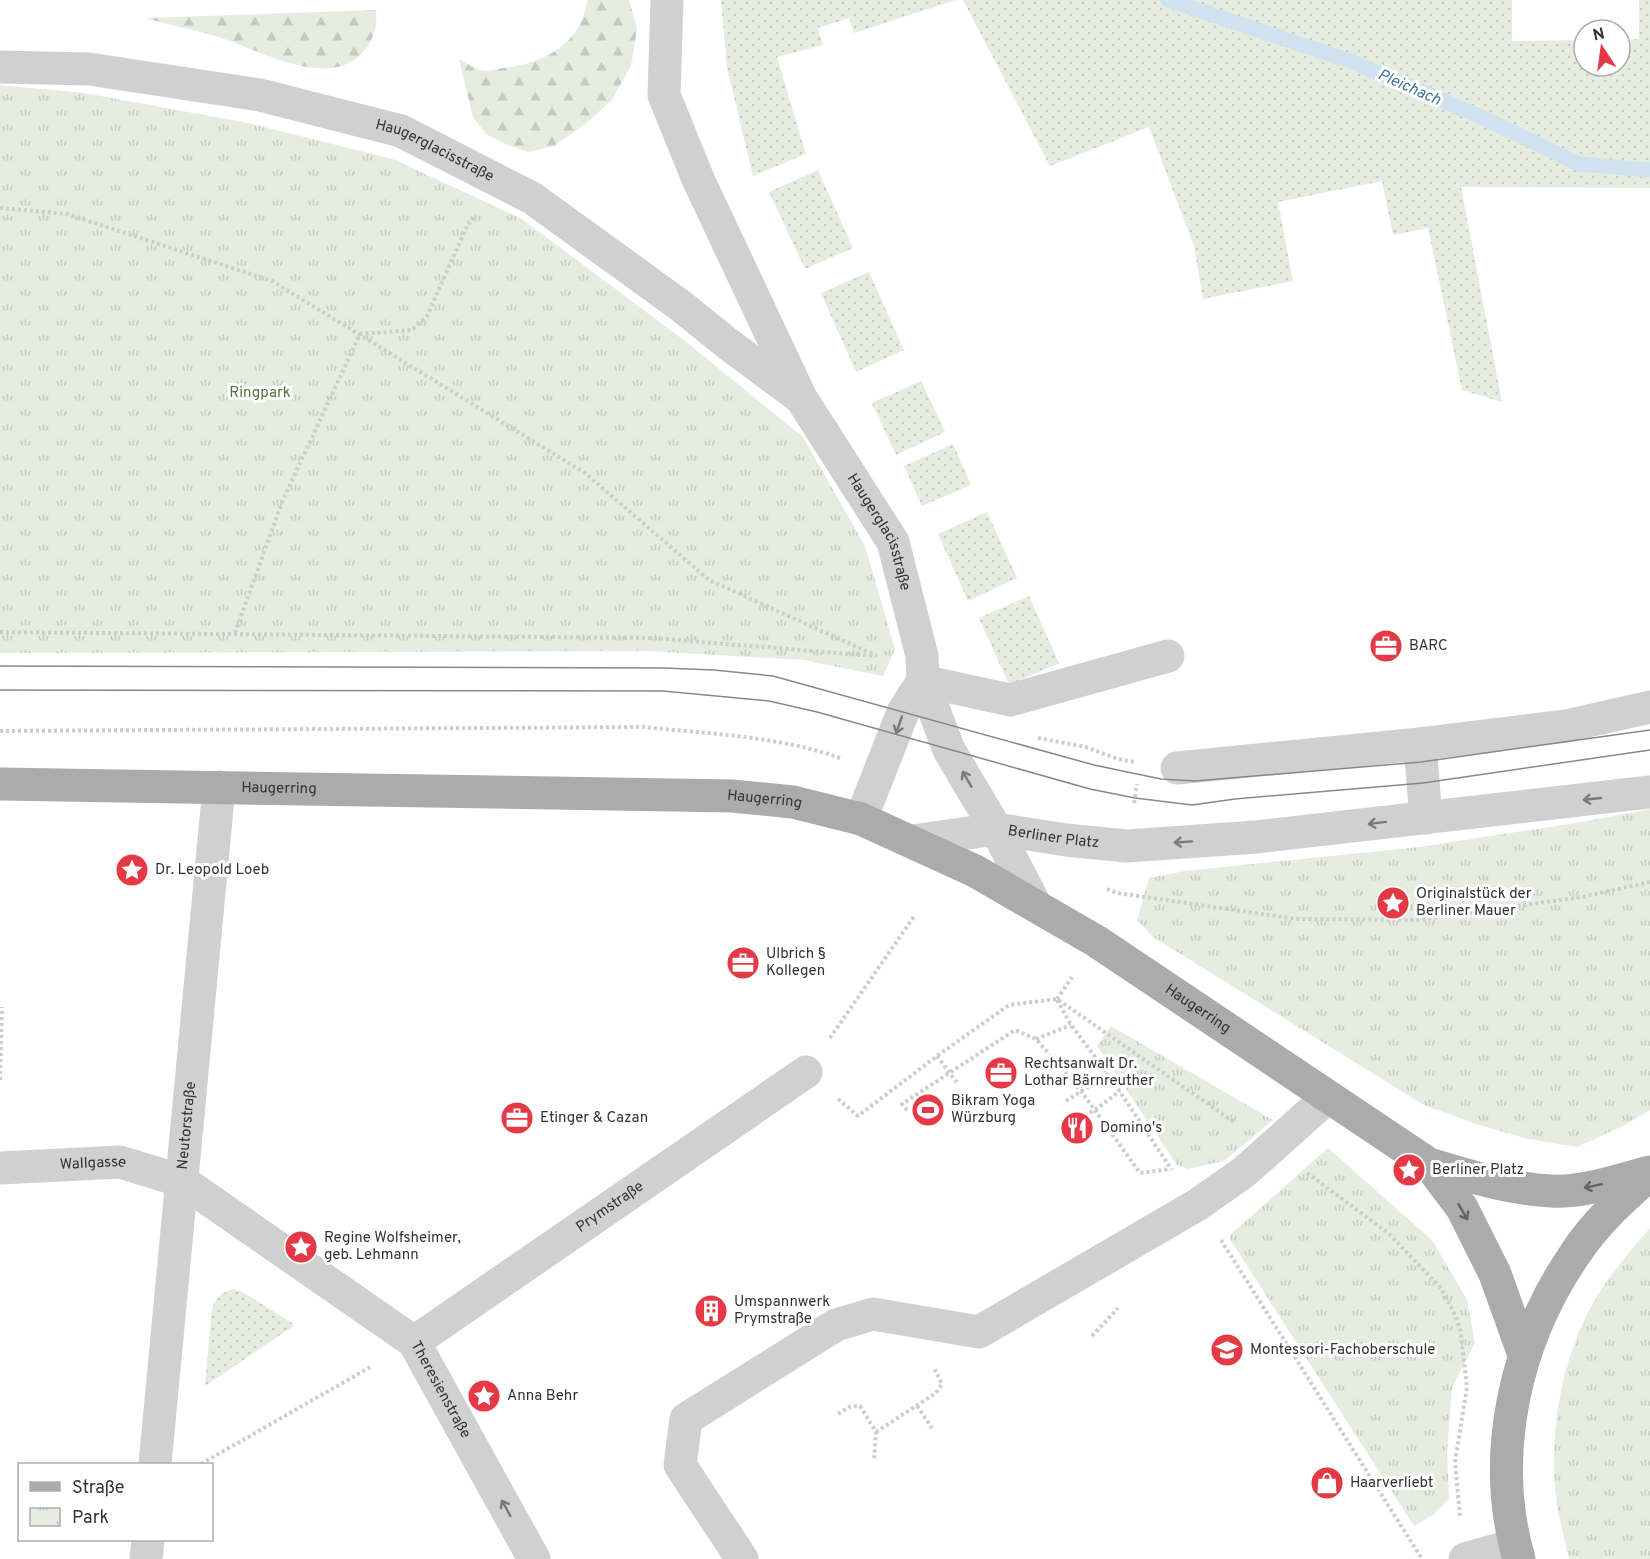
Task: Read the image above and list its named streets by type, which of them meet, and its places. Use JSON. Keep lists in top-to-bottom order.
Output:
{
  "streets": {
    "main road": ["Haugerring"],
    "street": [
      "Haugerglacisstraße",
      "Berliner Platz",
      "Neutorstraße",
      "Wallgasse",
      "Prymstraße",
      "Theresienstraße"
    ]
  },
  "crossings": [
    ["Haugerglacisstraße", "Berliner Platz"],
    ["Haugerring", "Berliner Platz"],
    ["Haugerring", "Neutorstraße"],
    ["Neutorstraße", "Wallgasse"],
    ["Neutorstraße", "Theresienstraße"],
    ["Wallgasse", "Theresienstraße"],
    ["Prymstraße", "Theresienstraße"]
  ],
  "one_way": ["Theresienstraße"],
  "water": ["Pleichach"],
  "parks": ["Ringpark"],
  "places": {
    "office": [
      "BARC",
      "Ulbrich § Kollegen",
      "Rechtsanwalt Dr. Lothar Bärnreuther",
      "Etinger & Cazan"
    ],
    "place": [
      "Dr. Leopold Loeb",
      "Originalstück der Berliner Mauer",
      "Berliner Platz",
      "Regine Wolfsheimer, geb. Lehmann",
      "Anna Behr"
    ],
    "sports": ["Bikram Yoga Würzburg"],
    "restaurant": ["Domino's"],
    "building": ["Umspannwerk Prymstraße"],
    "school or university": ["Montessori-Fachoberschule"],
    "shop": ["Haarverliebt"]
  },
  "legend": ["Straße", "Park"],
  "north": "top"
}
